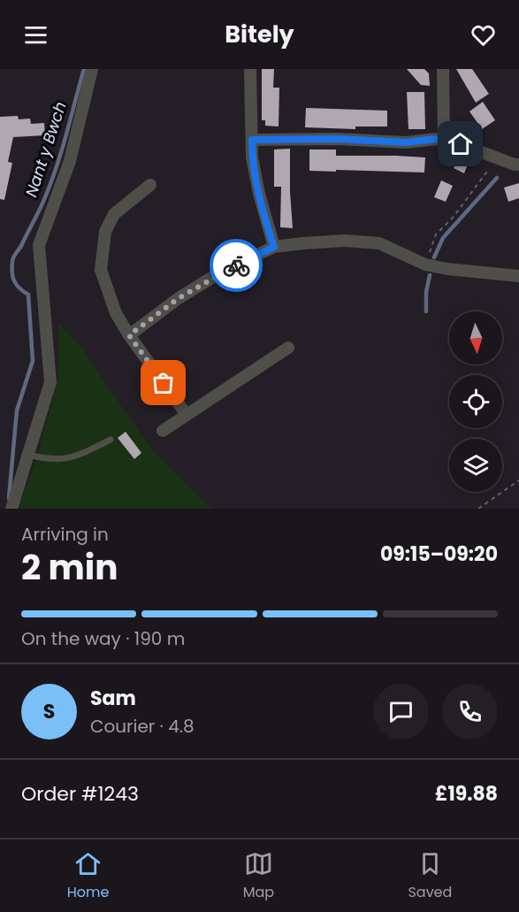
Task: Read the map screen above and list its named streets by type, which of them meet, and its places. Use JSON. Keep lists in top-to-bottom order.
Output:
{
  "water": ["Nant y Bwch"],
  "north": "bottom",
  "page": {
    "header": "Bitely",
    "heading": ["2 min", "Arriving in", "09:15–09:20"],
    "panel": [
      "Sam",
      "Courier · 4.8",
      "Order #1243",
      "£19.88"
    ],
    "bar": "On the way · 190 m",
    "round": "S",
    "tabs": ["Home", "Map", "Saved"]
  }
}
